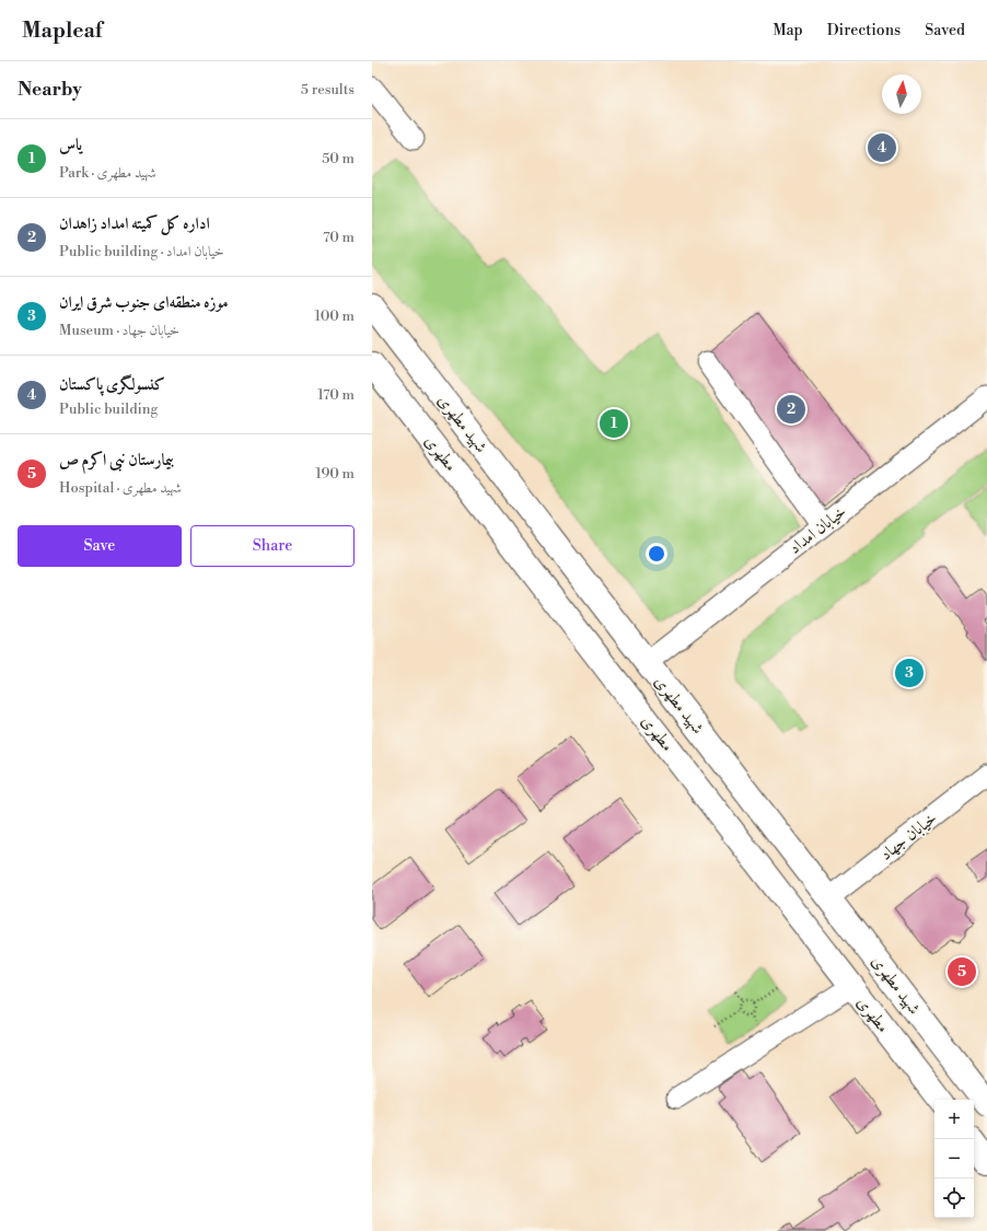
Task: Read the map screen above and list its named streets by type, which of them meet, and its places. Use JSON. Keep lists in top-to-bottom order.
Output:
{
  "streets": {
    "main road": ["شهید مطهری", "مطهری"],
    "street": ["خیابان امداد", "خیابان جهاد"]
  },
  "crossings": [
    ["شهید مطهری", "خیابان امداد"],
    ["شهید مطهری", "خیابان جهاد"]
  ],
  "north": "top",
  "page": {
    "header": "Mapleaf",
    "nav": ["Map", "Directions", "Saved"],
    "heading": ["Nearby", "5 results"],
    "list": [
      {
        "mark": "1",
        "name": "یاس",
        "note": "Park · شهید مطهری",
        "value": "50 m"
      },
      {
        "mark": "2",
        "name": "اداره کل کمیته امداد زاهدان",
        "note": "Public building · خیابان امداد",
        "value": "70 m"
      },
      {
        "mark": "3",
        "name": "موزه منطقه‌ای جنوب شرق ایران",
        "note": "Museum · خیابان جهاد",
        "value": "100 m"
      },
      {
        "mark": "4",
        "name": "کنسولگری پاکستان",
        "note": "Public building",
        "value": "170 m"
      },
      {
        "mark": "5",
        "name": "بیمارستان نبی اکرم ص",
        "note": "Hospital · شهید مطهری",
        "value": "190 m"
      }
    ],
    "pins": [
      "4",
      "2",
      "1",
      "3",
      "5"
    ],
    "buttons": ["Save", "Share"],
    "map_buttons": ["+", "−"]
  }
}
